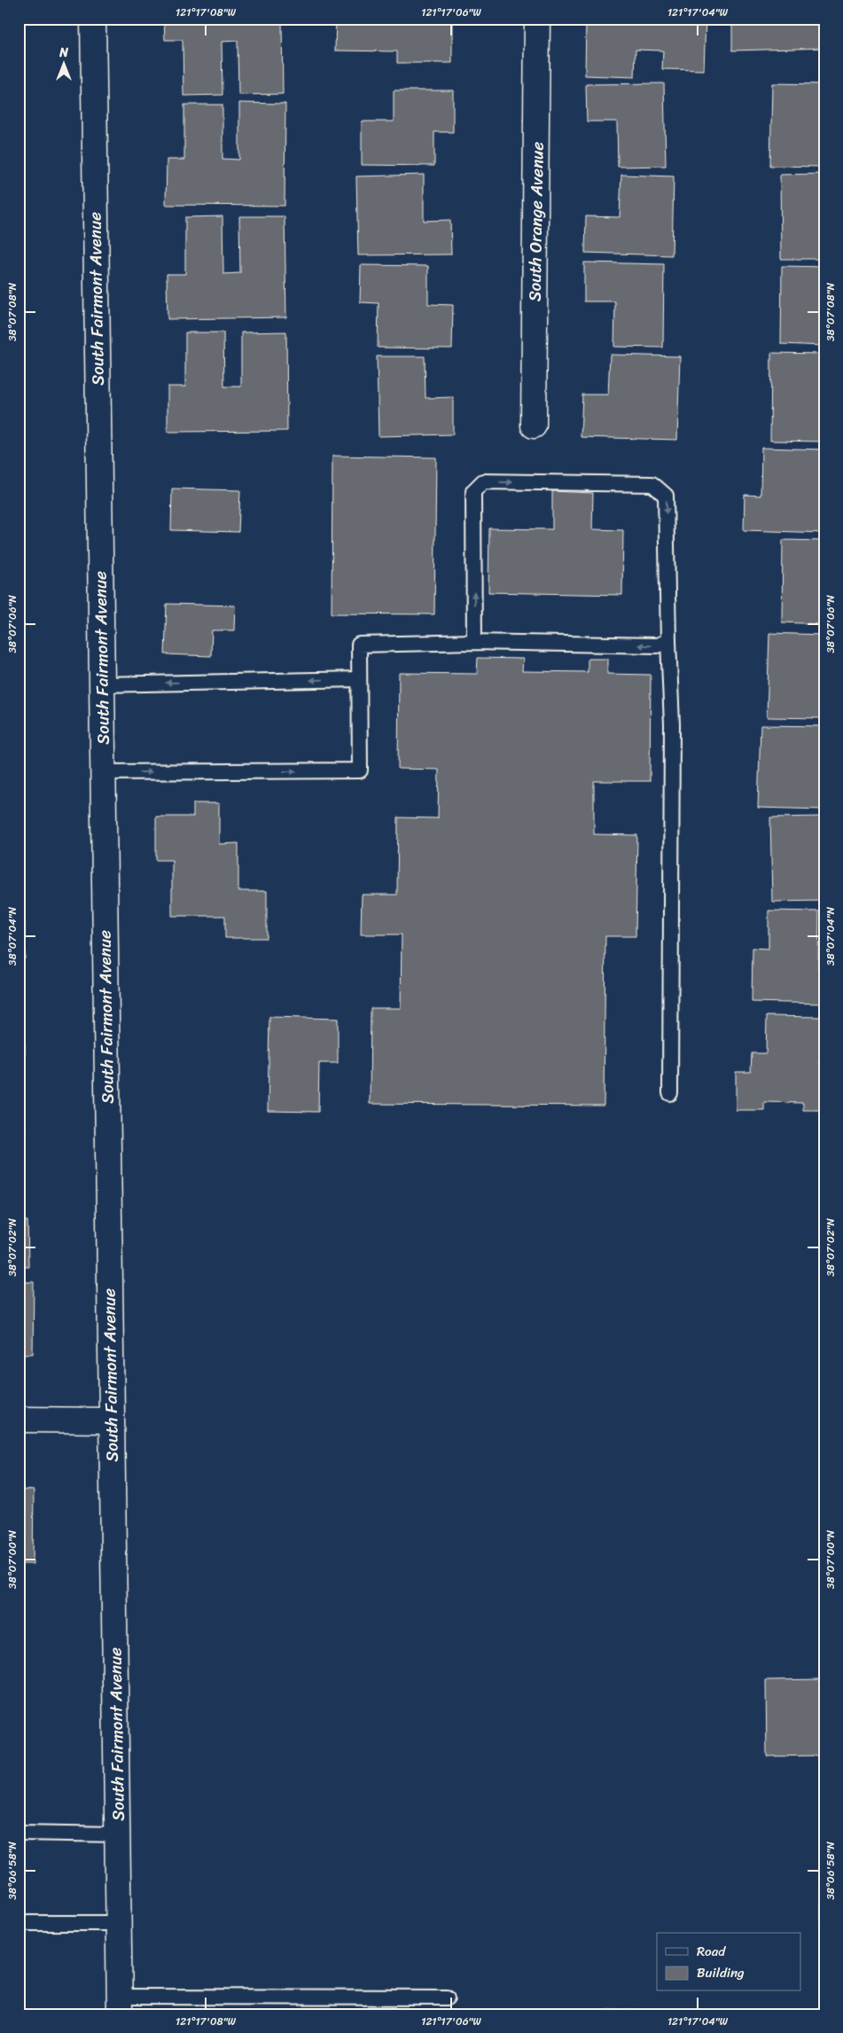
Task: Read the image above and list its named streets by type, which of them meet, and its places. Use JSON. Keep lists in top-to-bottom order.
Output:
{
  "streets": {
    "street": ["South Orange Avenue", "South Fairmont Avenue"]
  },
  "legend": ["Road", "Building"],
  "north": "top",
  "coordinates": [
    "121°17'08\"W",
    "121°17'06\"W",
    "121°17'04\"W",
    "38°07'08\"N",
    "38°07'06\"N",
    "38°07'04\"N",
    "38°07'02\"N",
    "38°07'00\"N",
    "38°06'58\"N"
  ]
}
